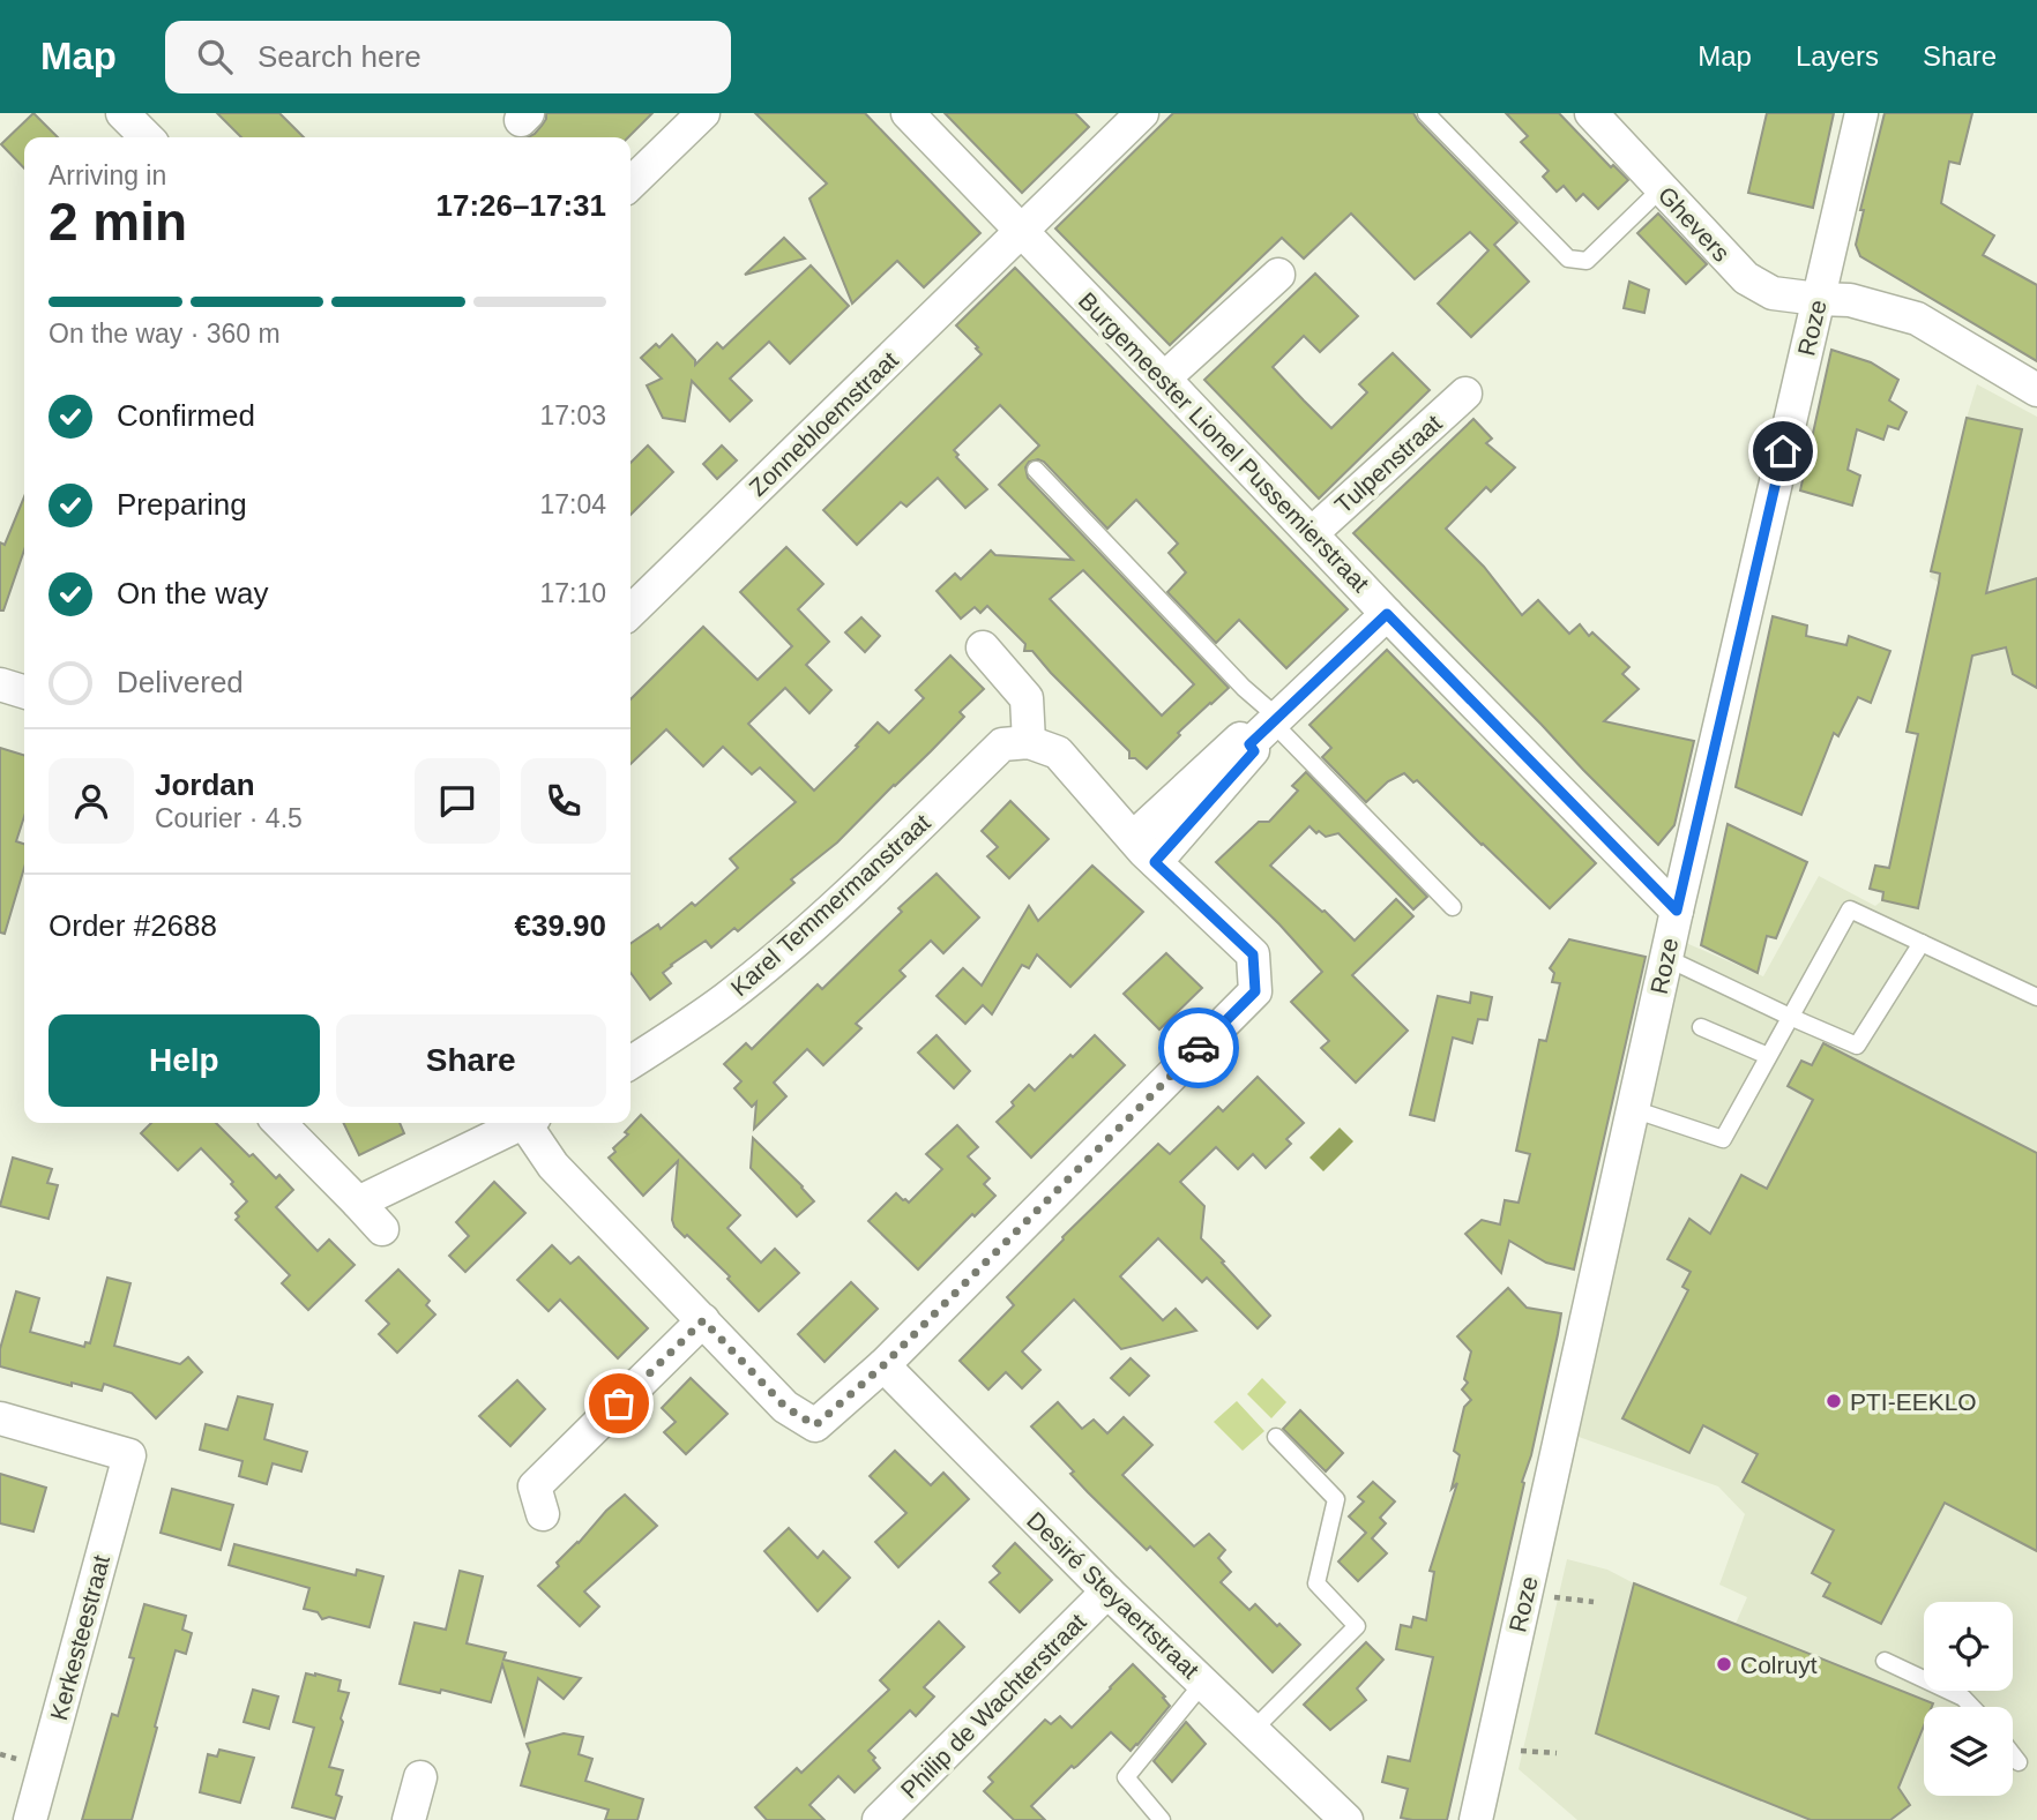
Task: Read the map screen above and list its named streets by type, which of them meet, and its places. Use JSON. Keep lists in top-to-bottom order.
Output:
{
  "streets": {
    "street": [
      "Ghevers",
      "Roze",
      "Zonnebloemstraat",
      "Burgemeester Lionel Pussemierstraat",
      "Tulpenstraat",
      "Karel Temmermanstraat",
      "Desiré Steyaertstraat",
      "Kerkesteestraat",
      "Philip de Wachterstraat"
    ]
  },
  "crossings": [
    ["Ghevers", "Roze"],
    ["Roze", "Burgemeester Lionel Pussemierstraat"],
    ["Zonnebloemstraat", "Burgemeester Lionel Pussemierstraat"],
    ["Burgemeester Lionel Pussemierstraat", "Tulpenstraat"],
    ["Desiré Steyaertstraat", "Philip de Wachterstraat"]
  ],
  "places": ["PTI-EEKLO", "Colruyt"],
  "page": {
    "header": "Map",
    "search": "Search here",
    "nav": ["Map", "Layers", "Share"],
    "heading": ["2 min", "Arriving in", "17:26–17:31"],
    "panel": [
      "Jordan",
      "Courier · 4.5",
      "Order #2688",
      "€39.90"
    ],
    "bar": "On the way · 360 m",
    "list": [
      ["Confirmed", "17:03"],
      ["Preparing", "17:04"],
      ["On the way", "17:10"],
      "Delivered"
    ],
    "buttons": ["Help", "Share"]
  }
}
